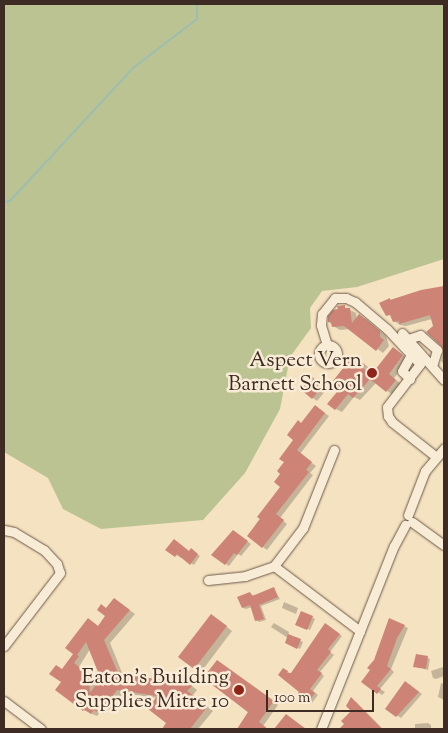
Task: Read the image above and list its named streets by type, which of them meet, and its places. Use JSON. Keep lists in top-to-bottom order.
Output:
{
  "places": ["Aspect Vern Barnett School", "Eaton's Building Supplies Mitre 10"],
  "scale_bar": "100 m"
}
